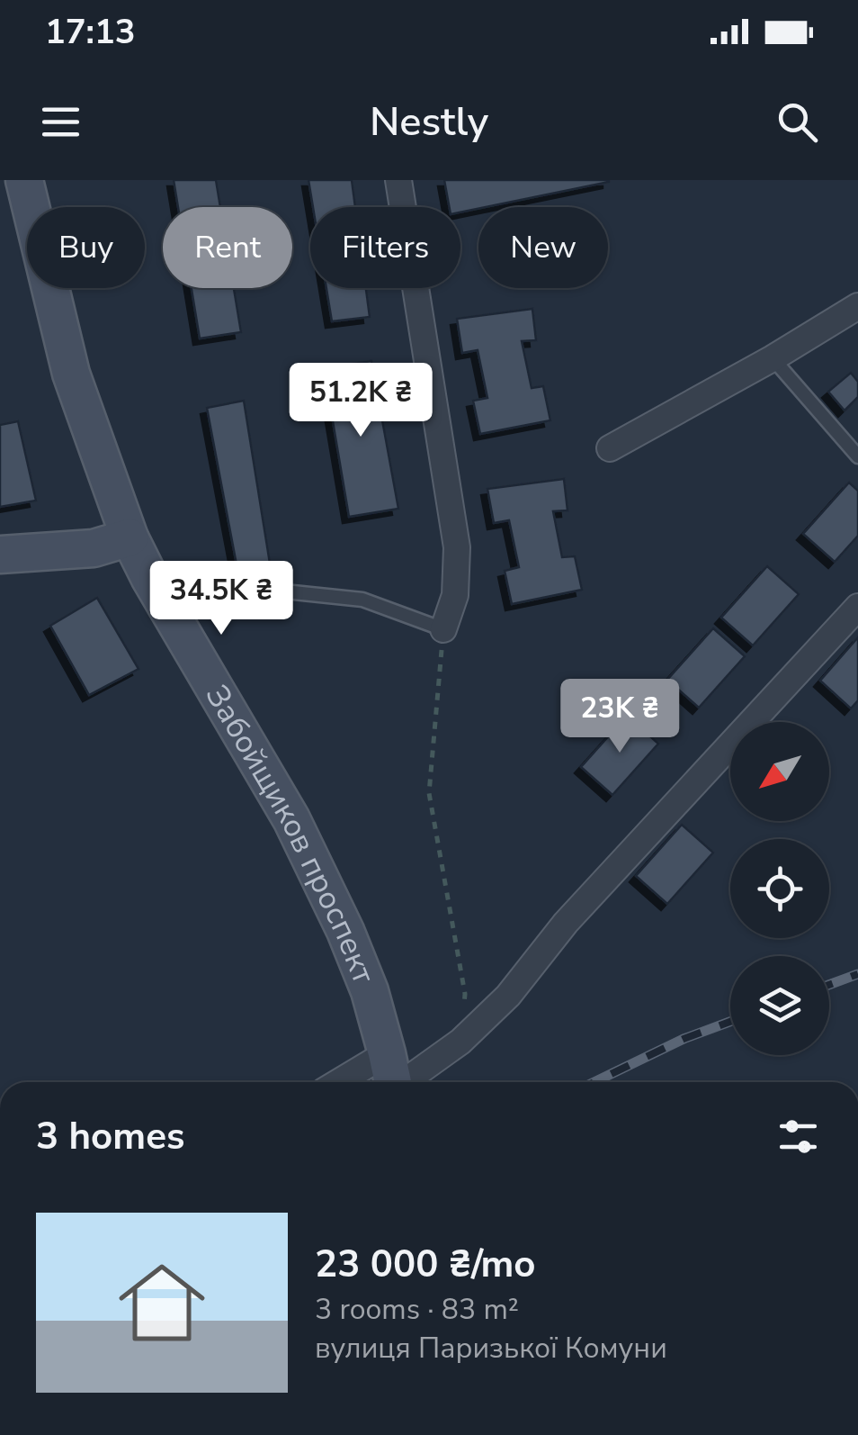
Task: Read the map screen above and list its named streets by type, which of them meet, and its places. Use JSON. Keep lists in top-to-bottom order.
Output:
{
  "streets": {
    "main road": ["Забойщиков проспект"]
  },
  "north": "bottom left",
  "page": {
    "status": "17:13",
    "header": "Nestly",
    "chip": [
      "Buy",
      "Rent",
      "Filters",
      "New"
    ],
    "price": ["51.2K ₴", "34.5K ₴", "23K ₴"],
    "heading": "3 homes",
    "list": [
      {
        "name": "23 000 ₴/mo",
        "note": "3 rooms · 83 m² · вулиця Паризької Комуни"
      }
    ]
  }
}
